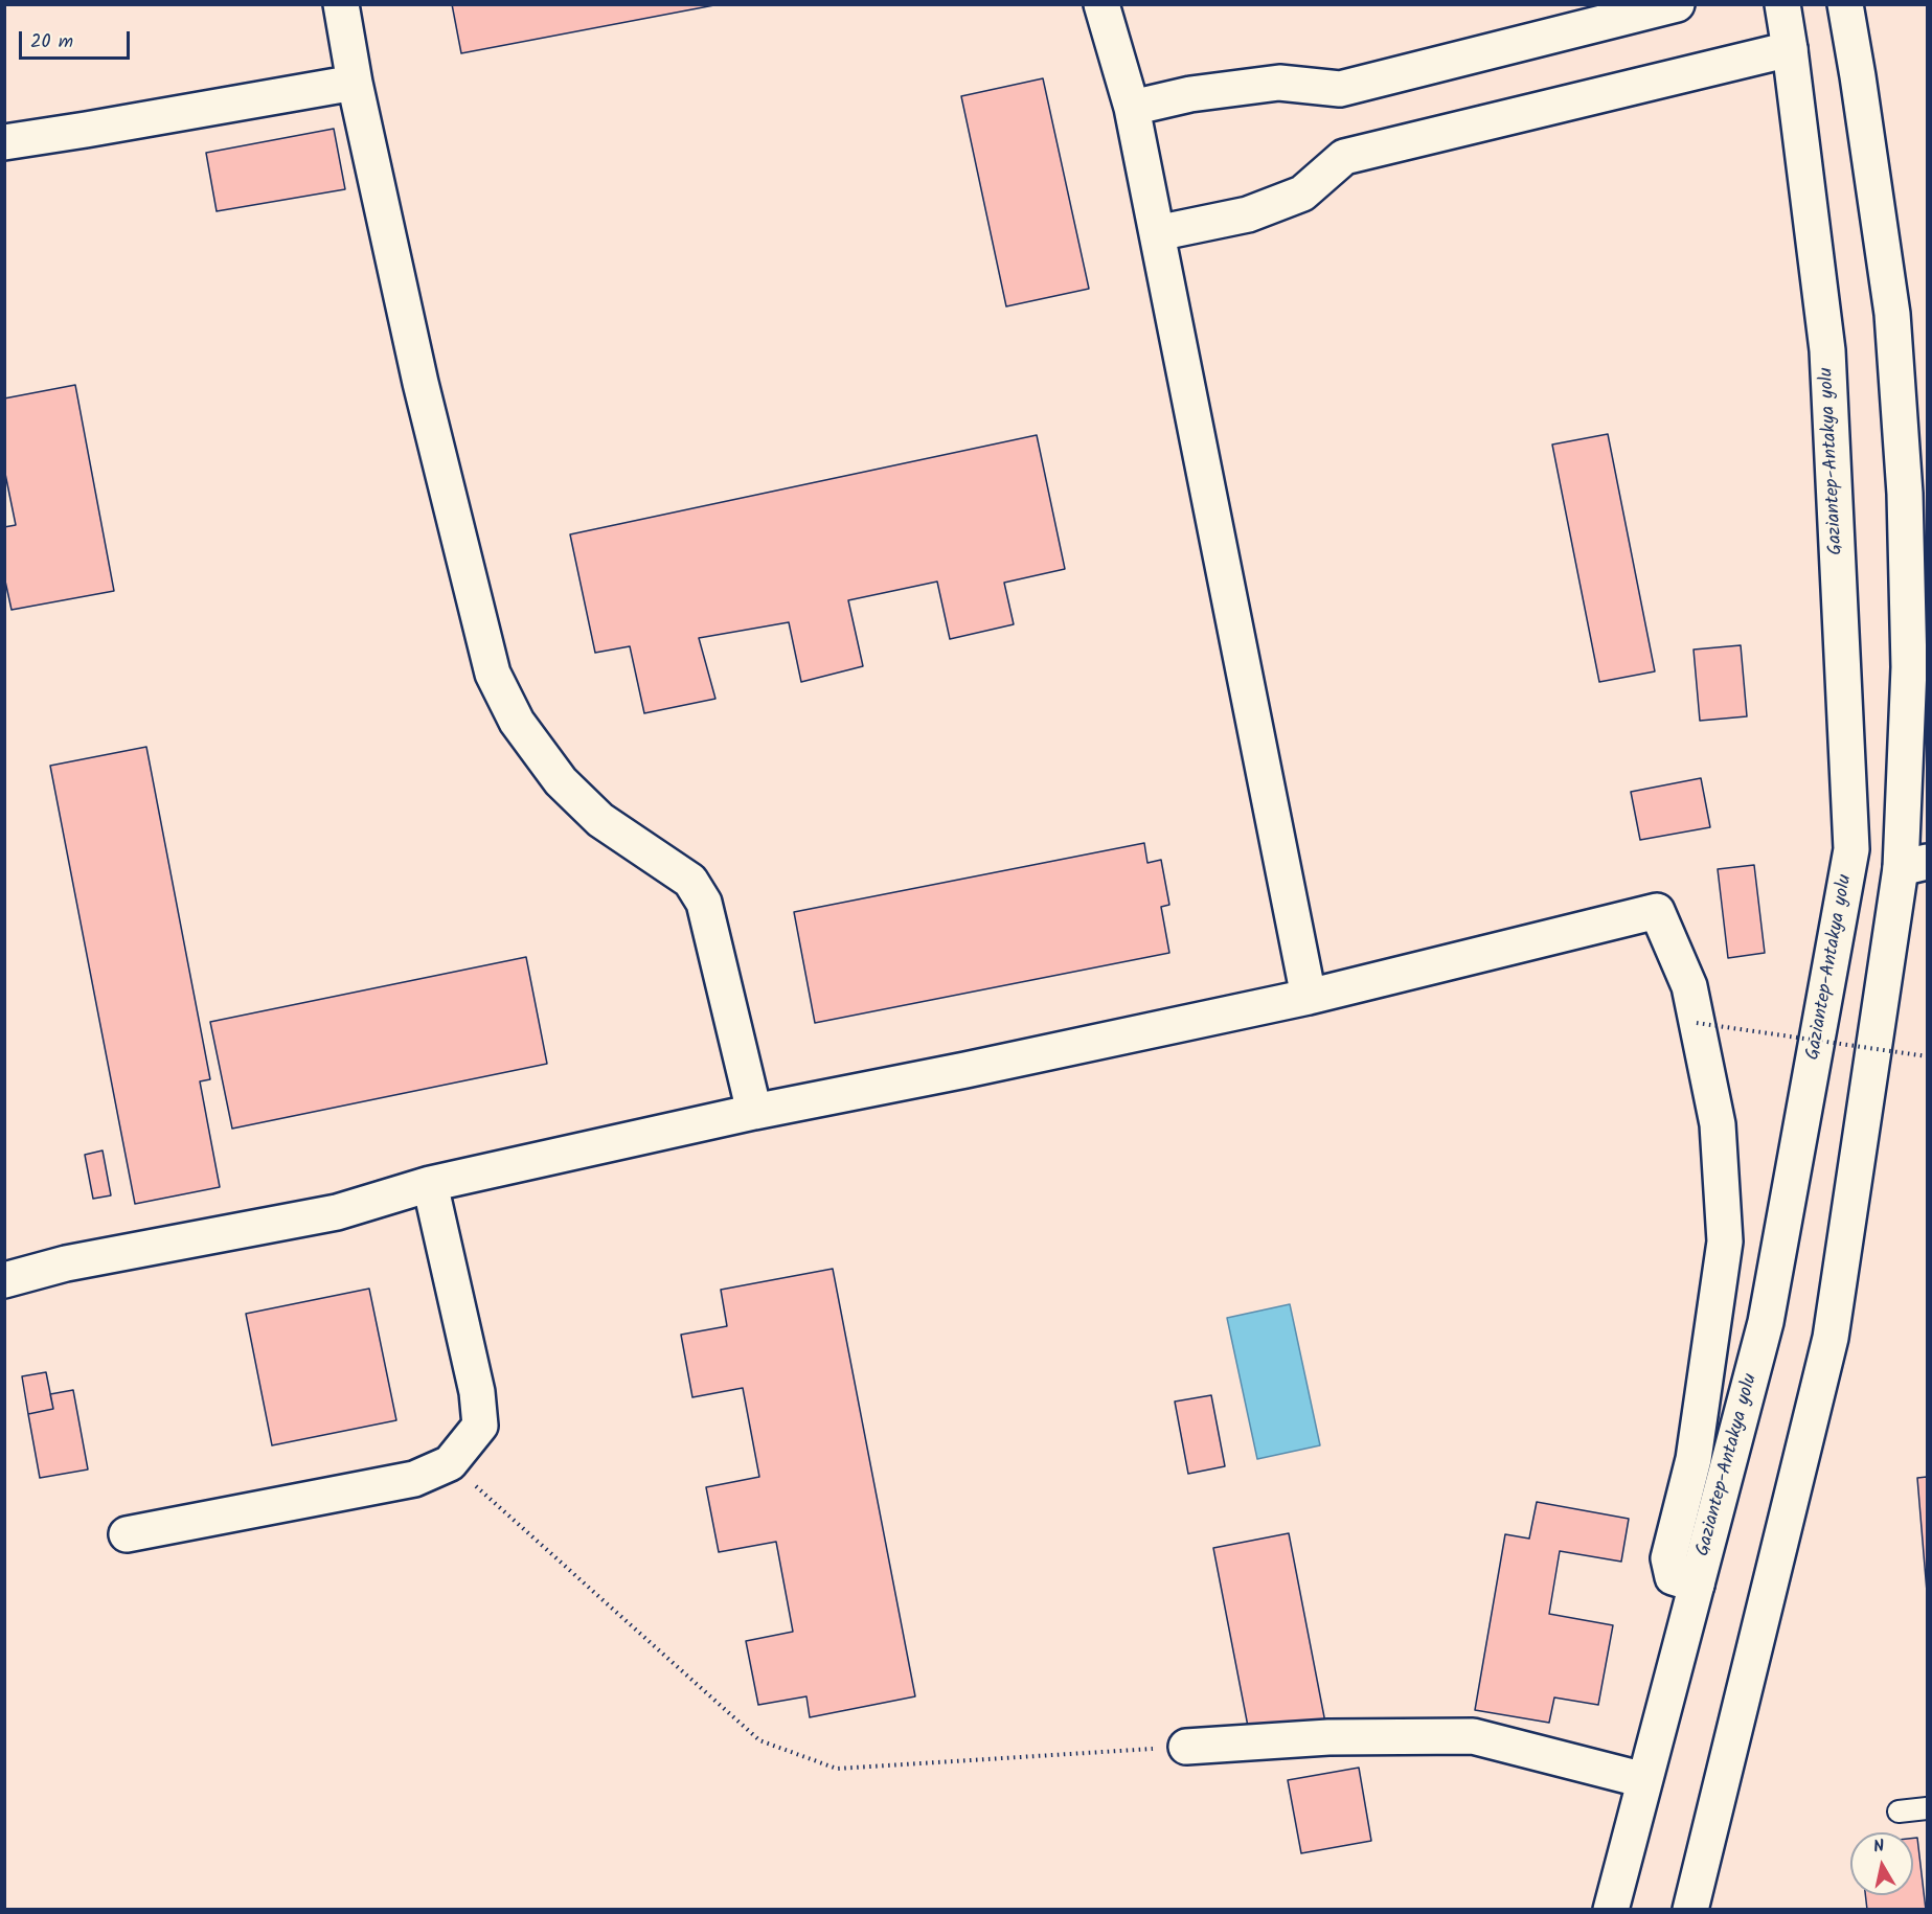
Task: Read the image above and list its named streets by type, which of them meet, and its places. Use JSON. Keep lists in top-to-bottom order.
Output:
{
  "streets": {
    "street": ["Gaziantep-Antakya yolu"]
  },
  "scale_bar": "20 m",
  "north": "top"
}
